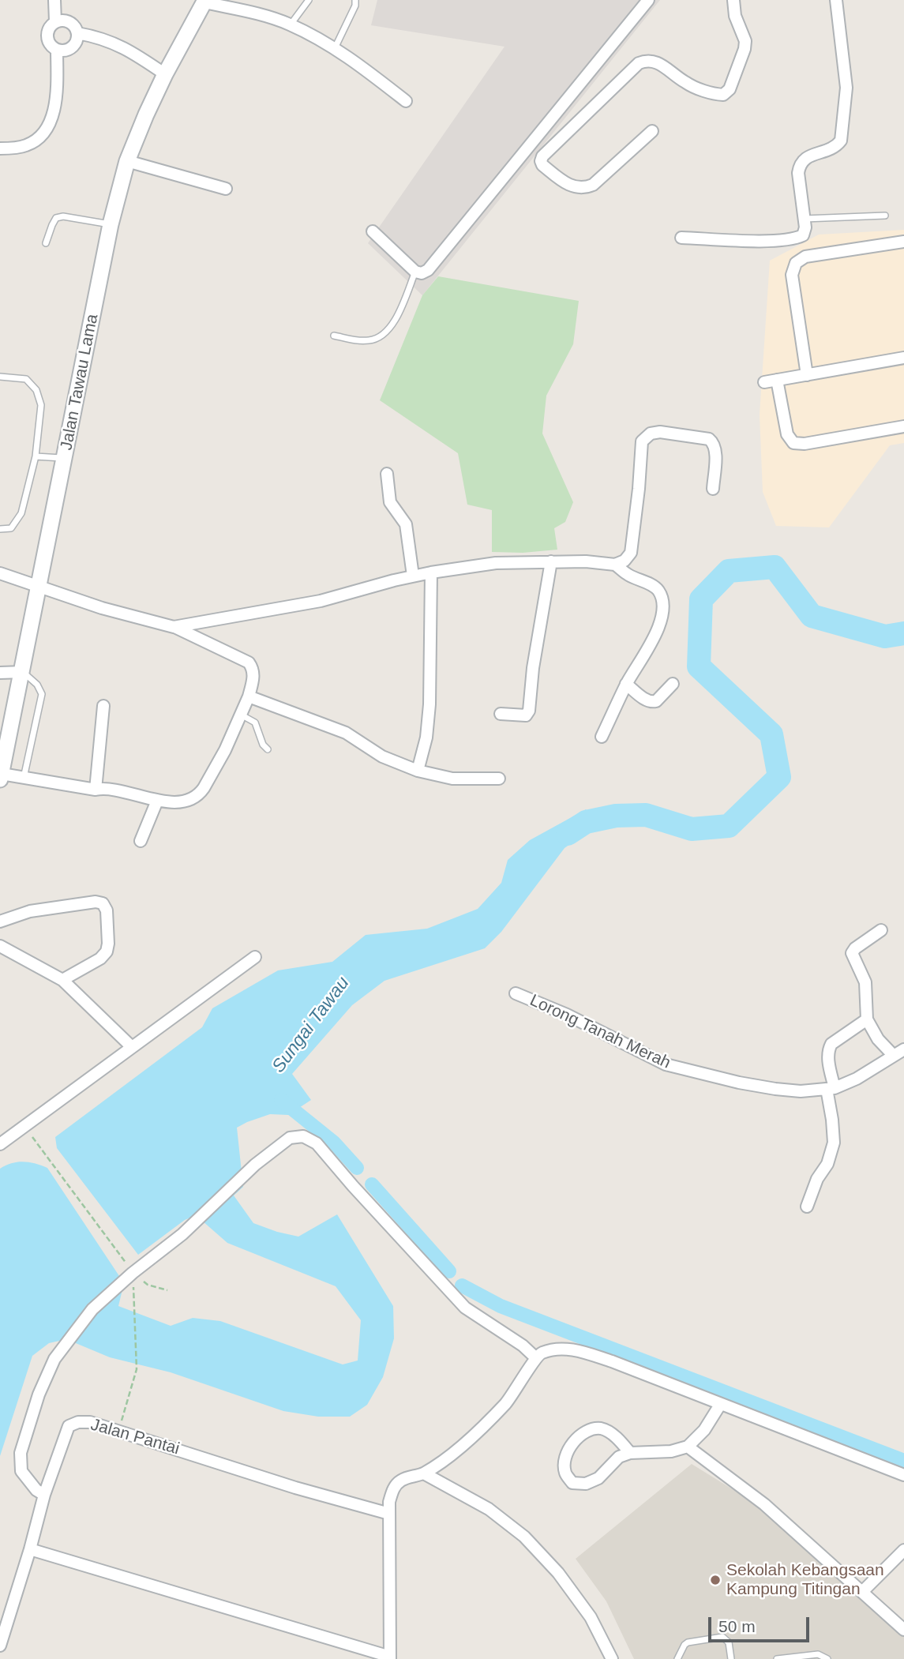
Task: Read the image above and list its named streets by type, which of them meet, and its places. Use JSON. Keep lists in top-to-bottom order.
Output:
{
  "streets": {
    "street": ["Jalan Tawau Lama", "Lorong Tanah Merah", "Jalan Pantai"]
  },
  "water": ["Sungai Tawau"],
  "places": ["Sekolah Kebangsaan Kampung Titingan"],
  "scale_bar": "50 m"
}
